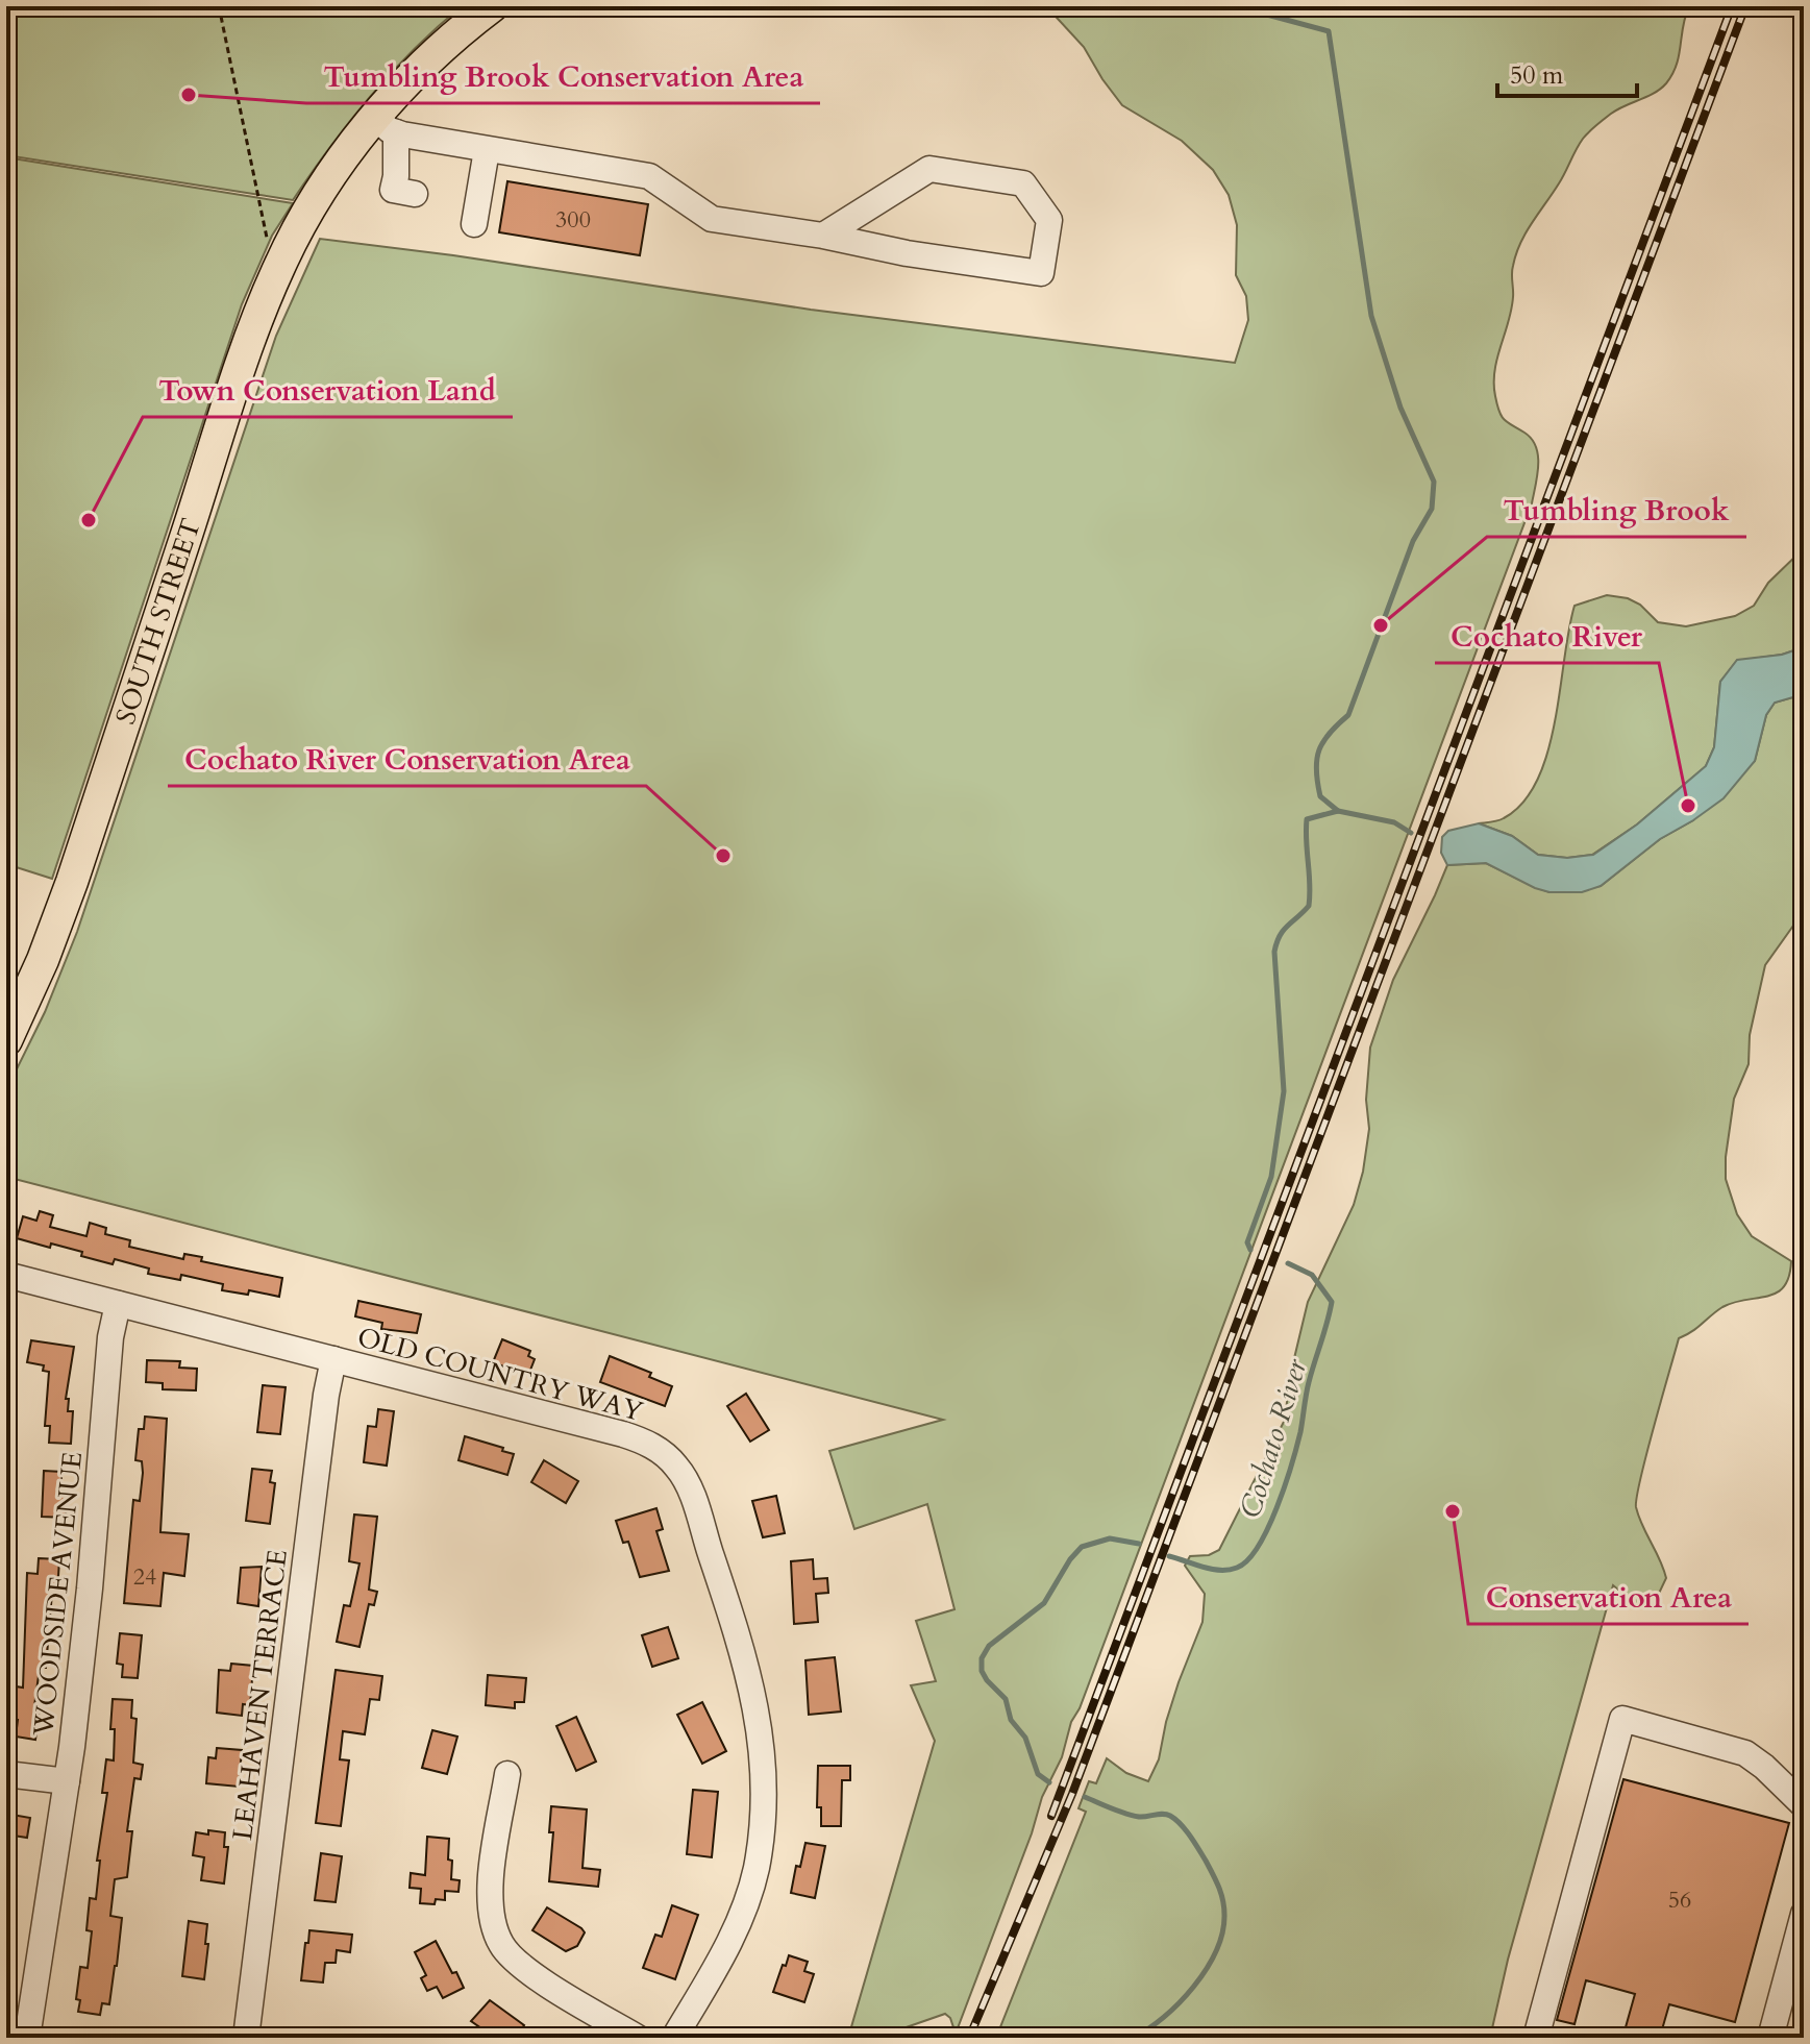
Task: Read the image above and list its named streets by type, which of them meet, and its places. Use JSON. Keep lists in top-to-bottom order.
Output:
{
  "streets": {
    "main road": ["SOUTH STREET"],
    "street": ["OLD COUNTRY WAY", "WOODSIDE AVENUE", "LEAHAVEN TERRACE"]
  },
  "crossings": [
    ["OLD COUNTRY WAY", "WOODSIDE AVENUE"],
    ["OLD COUNTRY WAY", "LEAHAVEN TERRACE"]
  ],
  "water": ["Cochato River"],
  "places": [
    "Tumbling Brook Conservation Area",
    "Town Conservation Land",
    "Tumbling Brook",
    "Cochato River",
    "Cochato River Conservation Area",
    "Conservation Area"
  ],
  "house_numbers": ["300", "24", "56"],
  "scale_bar": "50 m"
}
